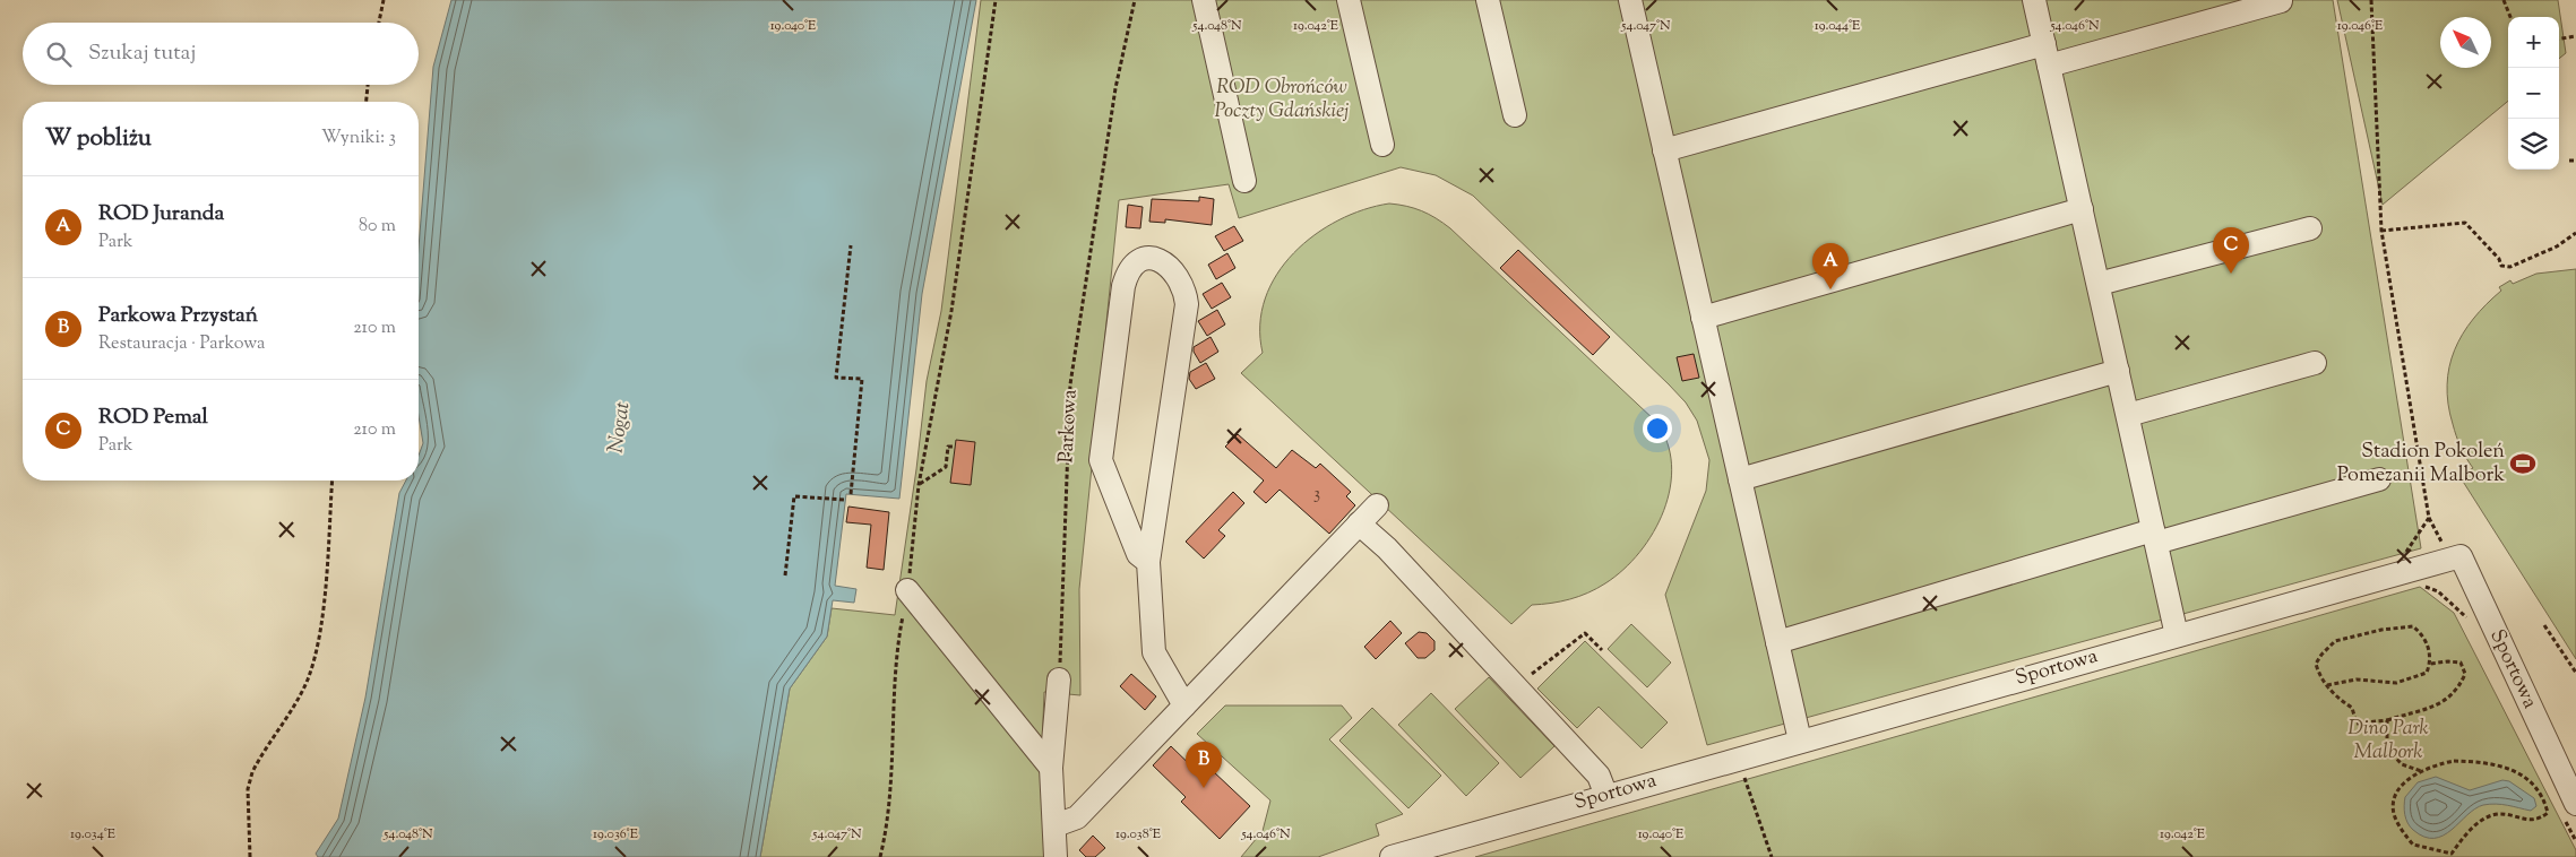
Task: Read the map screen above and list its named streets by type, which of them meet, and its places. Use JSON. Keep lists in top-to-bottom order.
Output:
{
  "streets": {
    "street": ["Sportowa"],
    "path": ["Parkowa"]
  },
  "water": ["Nogat"],
  "parks": ["ROD Obrońców Poczty Gdańskiej", "Dino Park Malbork"],
  "places": {
    "sports": ["Stadion Pokoleń Pomezanii Malbork"]
  },
  "house_numbers": ["3"],
  "north": "top left",
  "page": {
    "map_buttons": ["+", "−"],
    "search": "Szukaj tutaj",
    "heading": ["W pobliżu", "Wyniki: 3"],
    "list": [
      {
        "mark": "A",
        "name": "ROD Juranda",
        "note": "Park",
        "value": "80 m"
      },
      {
        "mark": "B",
        "name": "Parkowa Przystań",
        "note": "Restauracja · Parkowa",
        "value": "210 m"
      },
      {
        "mark": "C",
        "name": "ROD Pemal",
        "note": "Park",
        "value": "210 m"
      }
    ],
    "pins": ["C", "A", "B"]
  },
  "coordinates": [
    "19.040°E",
    "19.042°E",
    "19.044°E",
    "19.046°E",
    "54.048°N",
    "54.047°N",
    "54.046°N",
    "19.034°E",
    "19.036°E",
    "19.038°E"
  ]
}
